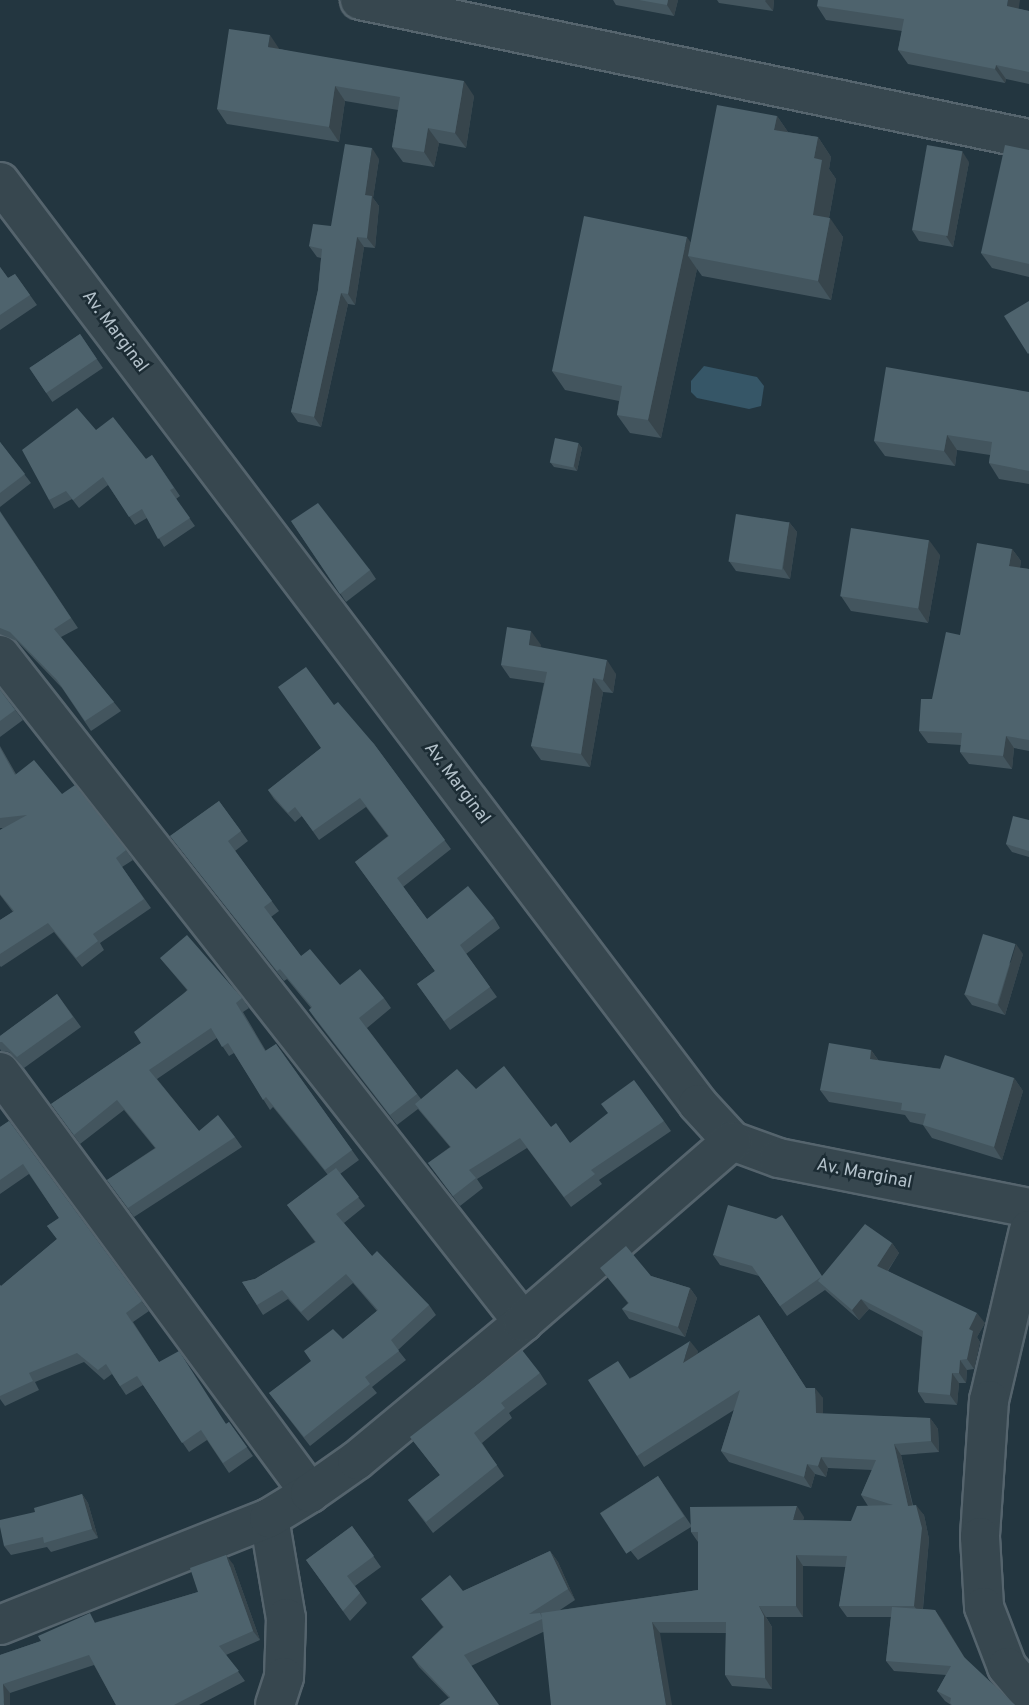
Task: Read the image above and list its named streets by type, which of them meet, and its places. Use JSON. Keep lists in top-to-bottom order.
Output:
{
  "streets": {
    "street": ["Av. Marginal"]
  }
}
